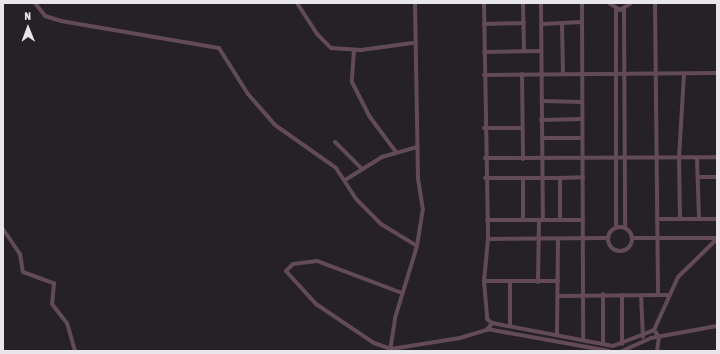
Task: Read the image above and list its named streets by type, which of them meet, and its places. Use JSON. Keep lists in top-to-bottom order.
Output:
{
  "north": "top"
}
